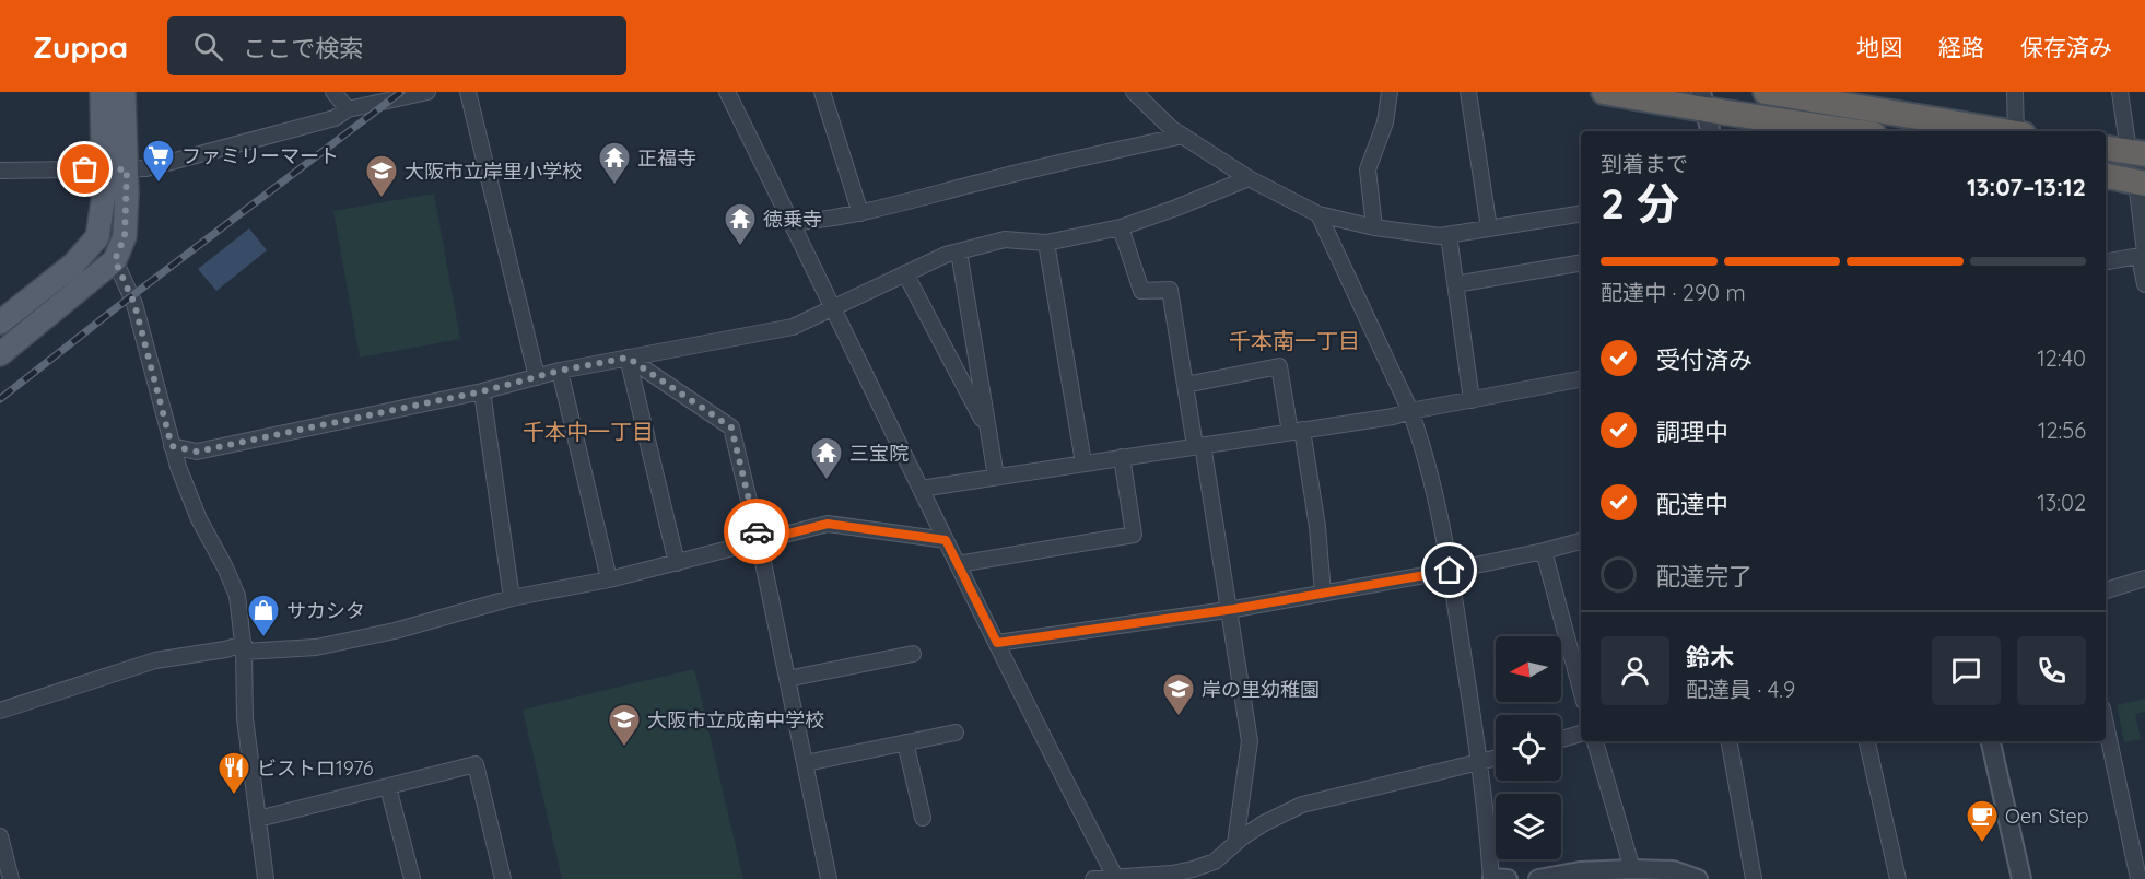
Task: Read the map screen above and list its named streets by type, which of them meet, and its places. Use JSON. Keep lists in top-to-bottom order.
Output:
{
  "districts": ["千本南一丁目", "千本中一丁目"],
  "places": {
    "supermarket": ["ファミリーマート"],
    "temple": ["正福寺", "徳乗寺", "三宝院"],
    "school or university": ["大阪市立岸里小学校", "岸の里幼稚園", "大阪市立成南中学校"],
    "shop": ["サカシタ"],
    "restaurant": ["ビストロ1976"],
    "cafe": ["Oen Step"]
  },
  "north": "left",
  "page": {
    "header": "Zuppa",
    "search": "ここで検索",
    "nav": ["地図", "経路", "保存済み"],
    "heading": ["2 分", "到着まで", "13:07–13:12"],
    "panel": ["鈴木", "配達員 · 4.9"],
    "bar": "配達中 · 290 m",
    "list": [
      ["受付済み", "12:40"],
      ["調理中", "12:56"],
      ["配達中", "13:02"],
      "配達完了"
    ]
  }
}
